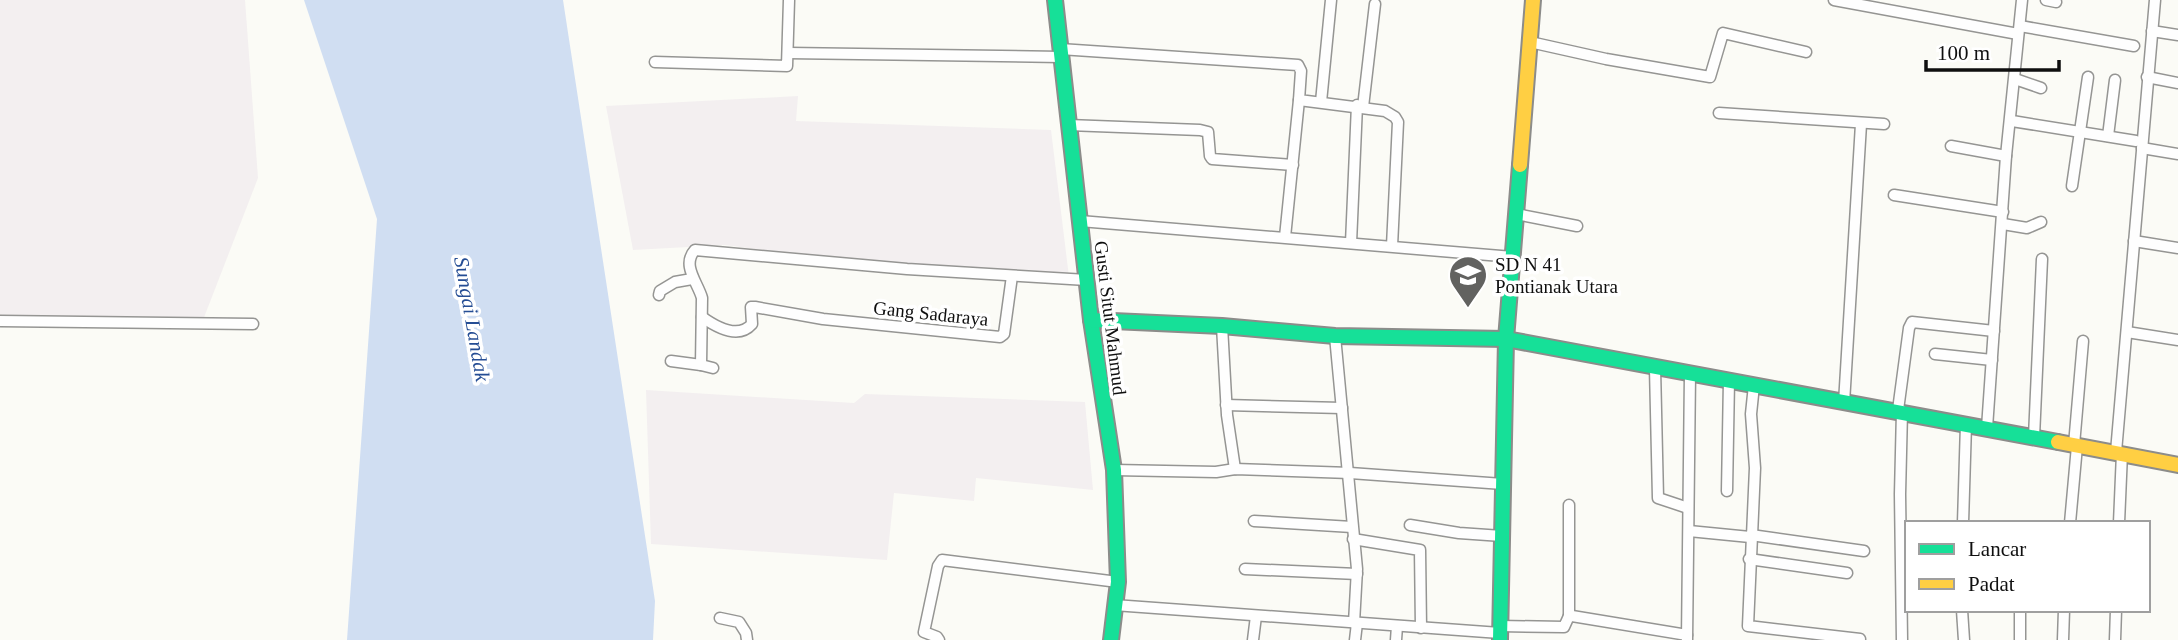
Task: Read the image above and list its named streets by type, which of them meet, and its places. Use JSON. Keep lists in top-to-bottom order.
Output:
{
  "streets": {
    "main road": ["Gusti Situt Mahmud"],
    "street": ["Gang Sadaraya"]
  },
  "water": ["Sungai Landak"],
  "places": {
    "school or university": ["SD N 41 Pontianak Utara"]
  },
  "legend": ["Lancar", "Padat"],
  "scale_bar": "100 m"
}
